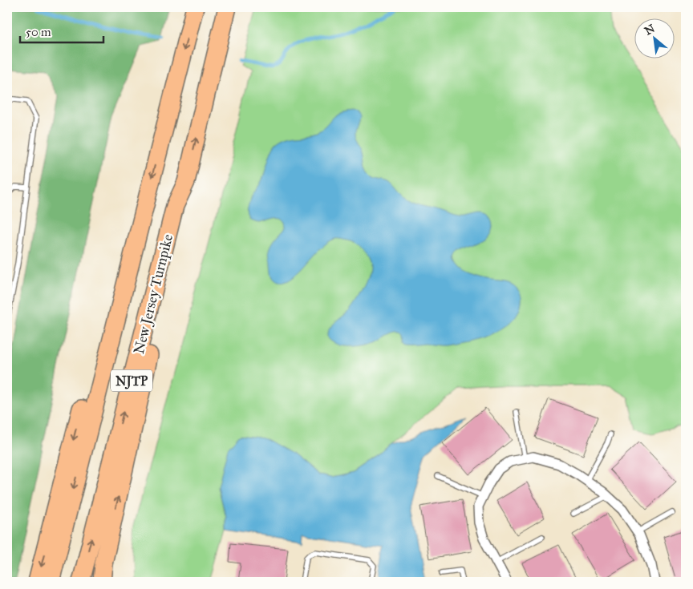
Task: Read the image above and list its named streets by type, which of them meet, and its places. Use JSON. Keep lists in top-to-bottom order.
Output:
{
  "streets": {
    "highway": ["New Jersey Turnpike", "NJTP"]
  },
  "scale_bar": "50 m",
  "north": "top left"
}
